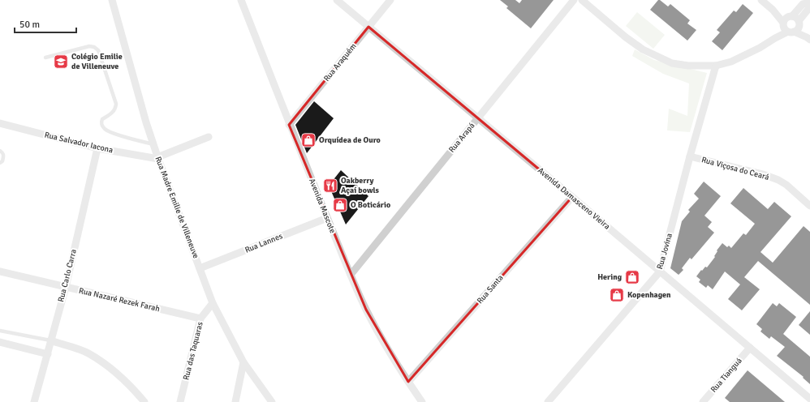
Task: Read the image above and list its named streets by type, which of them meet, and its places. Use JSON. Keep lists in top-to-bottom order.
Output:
{
  "streets": {
    "street": [
      "Rua Araquém",
      "Rua Arapá",
      "Rua Salvador Iacona",
      "Rua Viçosa do Ceará",
      "Avenida Damasceno Vieira",
      "Avenida Mascote",
      "Rua Madre Emilie de Villeneuve",
      "Rua Lannes",
      "Rua Jovina",
      "Rua Carlo Carra",
      "Rua Santa",
      "Rua Nazaré Rezek Farah",
      "Rua das Taquaras",
      "Rua Tianguá"
    ]
  },
  "crossings": [
    ["Rua Araquém", "Avenida Damasceno Vieira"],
    ["Rua Araquém", "Avenida Mascote"],
    ["Rua Arapá", "Avenida Damasceno Vieira"],
    ["Rua Arapá", "Avenida Mascote"],
    ["Rua Salvador Iacona", "Rua Madre Emilie de Villeneuve"],
    ["Rua Salvador Iacona", "Rua Carlo Carra"],
    ["Rua Viçosa do Ceará", "Rua Jovina"],
    ["Avenida Damasceno Vieira", "Rua Jovina"],
    ["Avenida Damasceno Vieira", "Rua Santa"],
    ["Avenida Damasceno Vieira", "Rua Tianguá"],
    ["Avenida Mascote", "Rua Lannes"],
    ["Avenida Mascote", "Rua Santa"],
    ["Rua Madre Emilie de Villeneuve", "Rua Lannes"],
    ["Rua Madre Emilie de Villeneuve", "Rua das Taquaras"],
    ["Rua Carlo Carra", "Rua Nazaré Rezek Farah"],
    ["Rua Nazaré Rezek Farah", "Rua das Taquaras"]
  ],
  "places": {
    "school or university": ["Colégio Emilie de Villeneuve"],
    "shop": [
      "Orquídea de Ouro",
      "O Boticário",
      "Hering",
      "Kopenhagen"
    ],
    "restaurant": ["Oakberry Açaí bowls"]
  },
  "scale_bar": "50 m"
}
